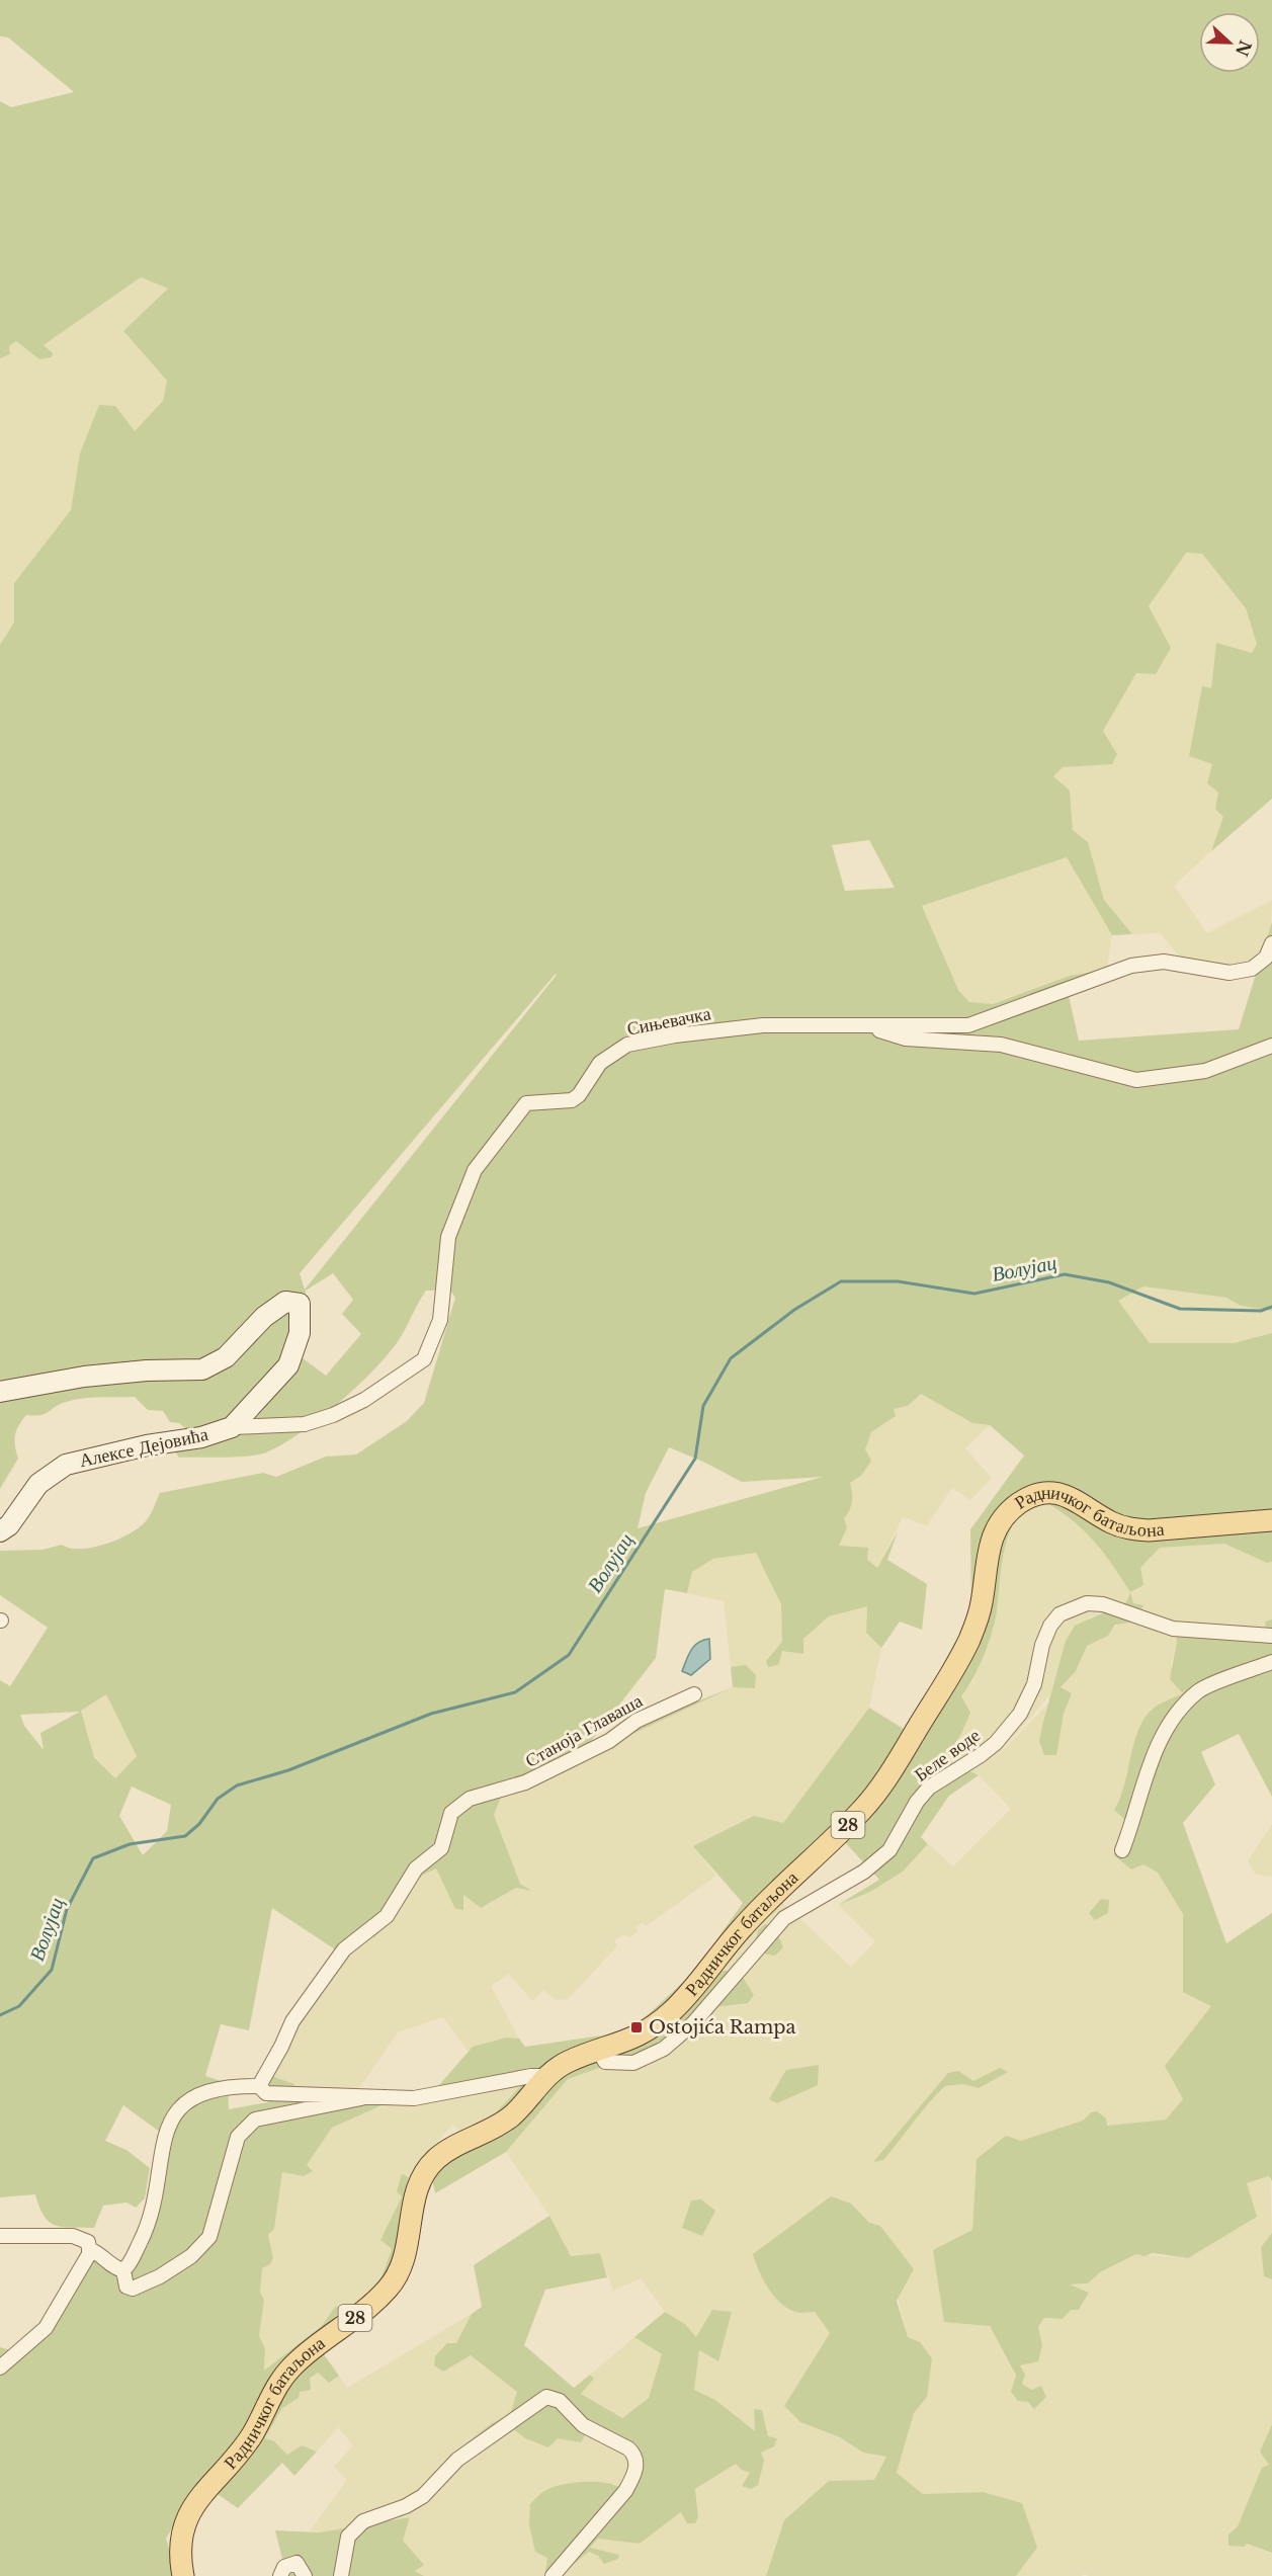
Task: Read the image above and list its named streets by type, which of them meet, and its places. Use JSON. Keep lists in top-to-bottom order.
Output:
{
  "streets": {
    "main road": ["Радничког батаљона", "28"],
    "street": [
      "Сињевачка",
      "Алексе Дејовића",
      "Станоја Главаша",
      "Беле воде"
    ]
  },
  "crossings": [
    ["Сињевачка", "Алексе Дејовића"],
    ["Радничког батаљона", "Беле воде"]
  ],
  "water": ["Волујац"],
  "places": {
    "transit": ["Ostojića Rampa"]
  },
  "north": "right"
}
